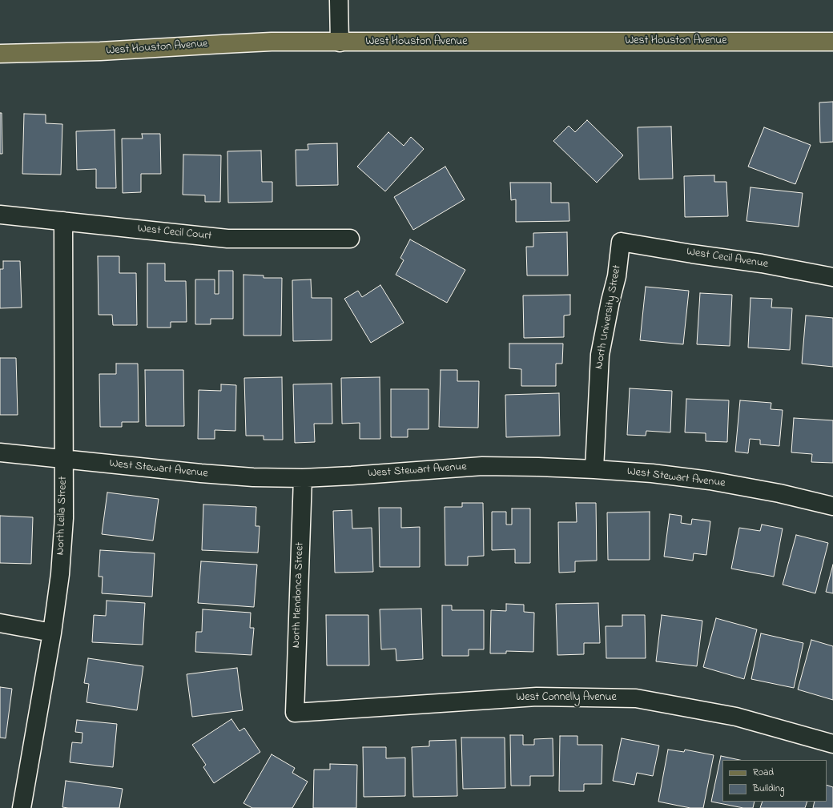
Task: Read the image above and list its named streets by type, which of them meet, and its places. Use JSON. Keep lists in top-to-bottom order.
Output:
{
  "streets": {
    "main road": ["West Houston Avenue"],
    "street": [
      "West Cecil Court",
      "West Cecil Avenue",
      "North University Street",
      "West Stewart Avenue",
      "North Leila Street",
      "North Mendonca Street",
      "West Connelly Avenue"
    ]
  },
  "crossings": [
    ["West Cecil Court", "North Leila Street"],
    ["West Cecil Avenue", "North University Street"],
    ["North University Street", "West Stewart Avenue"],
    ["West Stewart Avenue", "North Leila Street"],
    ["West Stewart Avenue", "North Mendonca Street"],
    ["North Mendonca Street", "West Connelly Avenue"]
  ],
  "legend": ["Road", "Building"]
}
